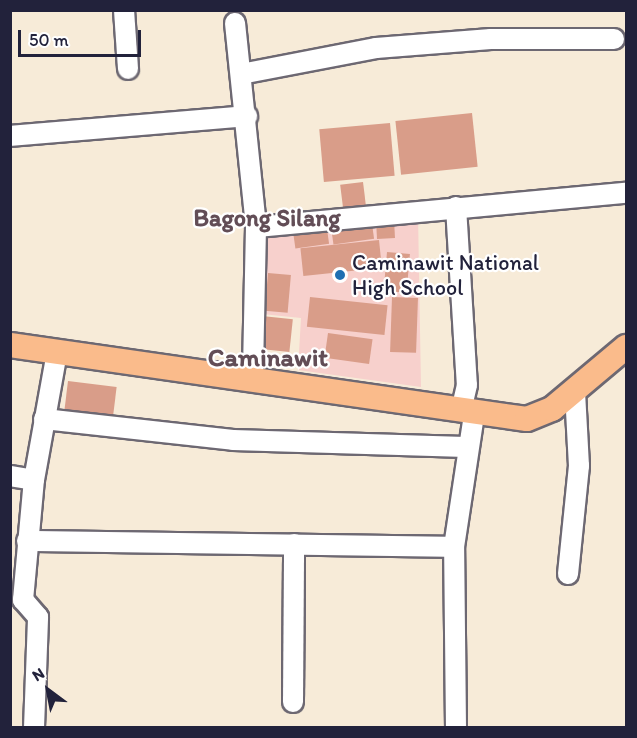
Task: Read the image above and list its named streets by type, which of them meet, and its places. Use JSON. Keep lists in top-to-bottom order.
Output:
{
  "districts": ["Bagong Silang", "Caminawit"],
  "places": ["Caminawit National High School"],
  "scale_bar": "50 m",
  "north": "top left"
}
